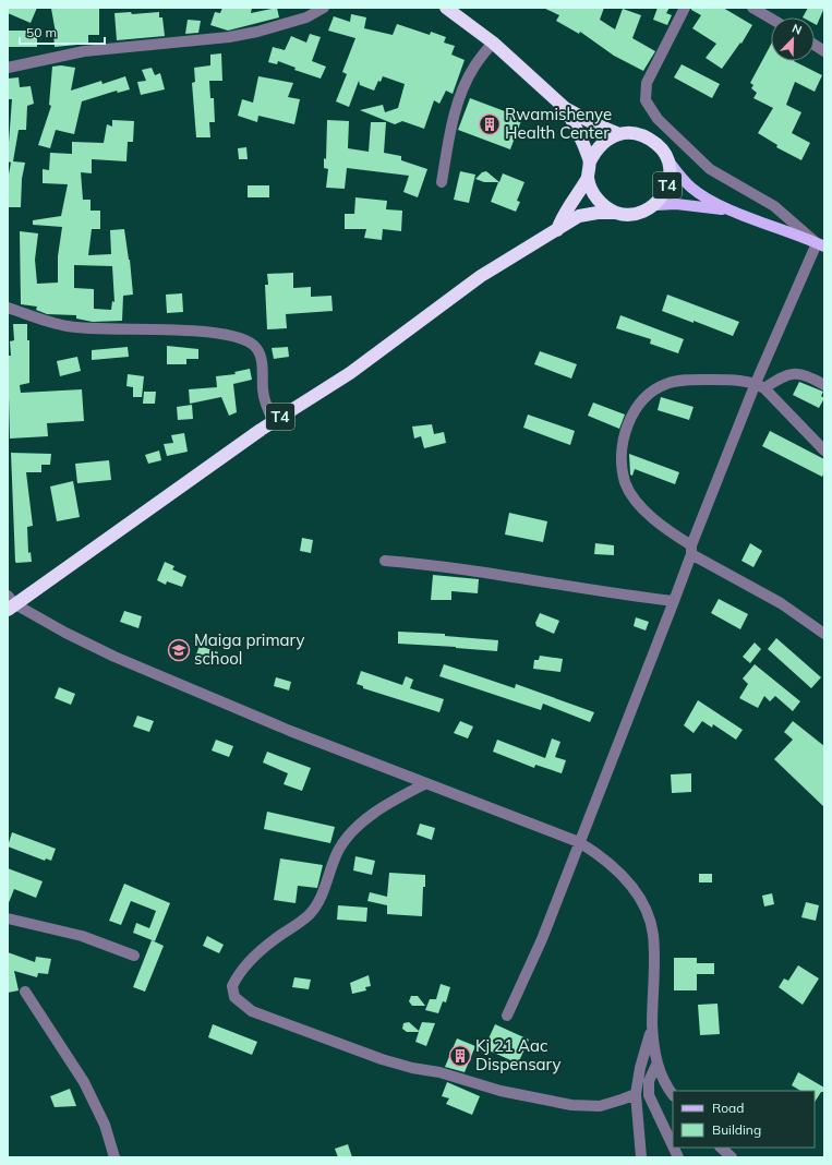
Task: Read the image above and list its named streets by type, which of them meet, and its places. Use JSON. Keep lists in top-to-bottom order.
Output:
{
  "streets": {
    "highway": ["T4"]
  },
  "places": {
    "building": ["Rwamishenye Health Center", "Kj 21 Aac Dispensary"],
    "school or university": ["Maiga primary school"]
  },
  "legend": ["Road", "Building"],
  "scale_bar": "50 m",
  "north": "top right"
}
